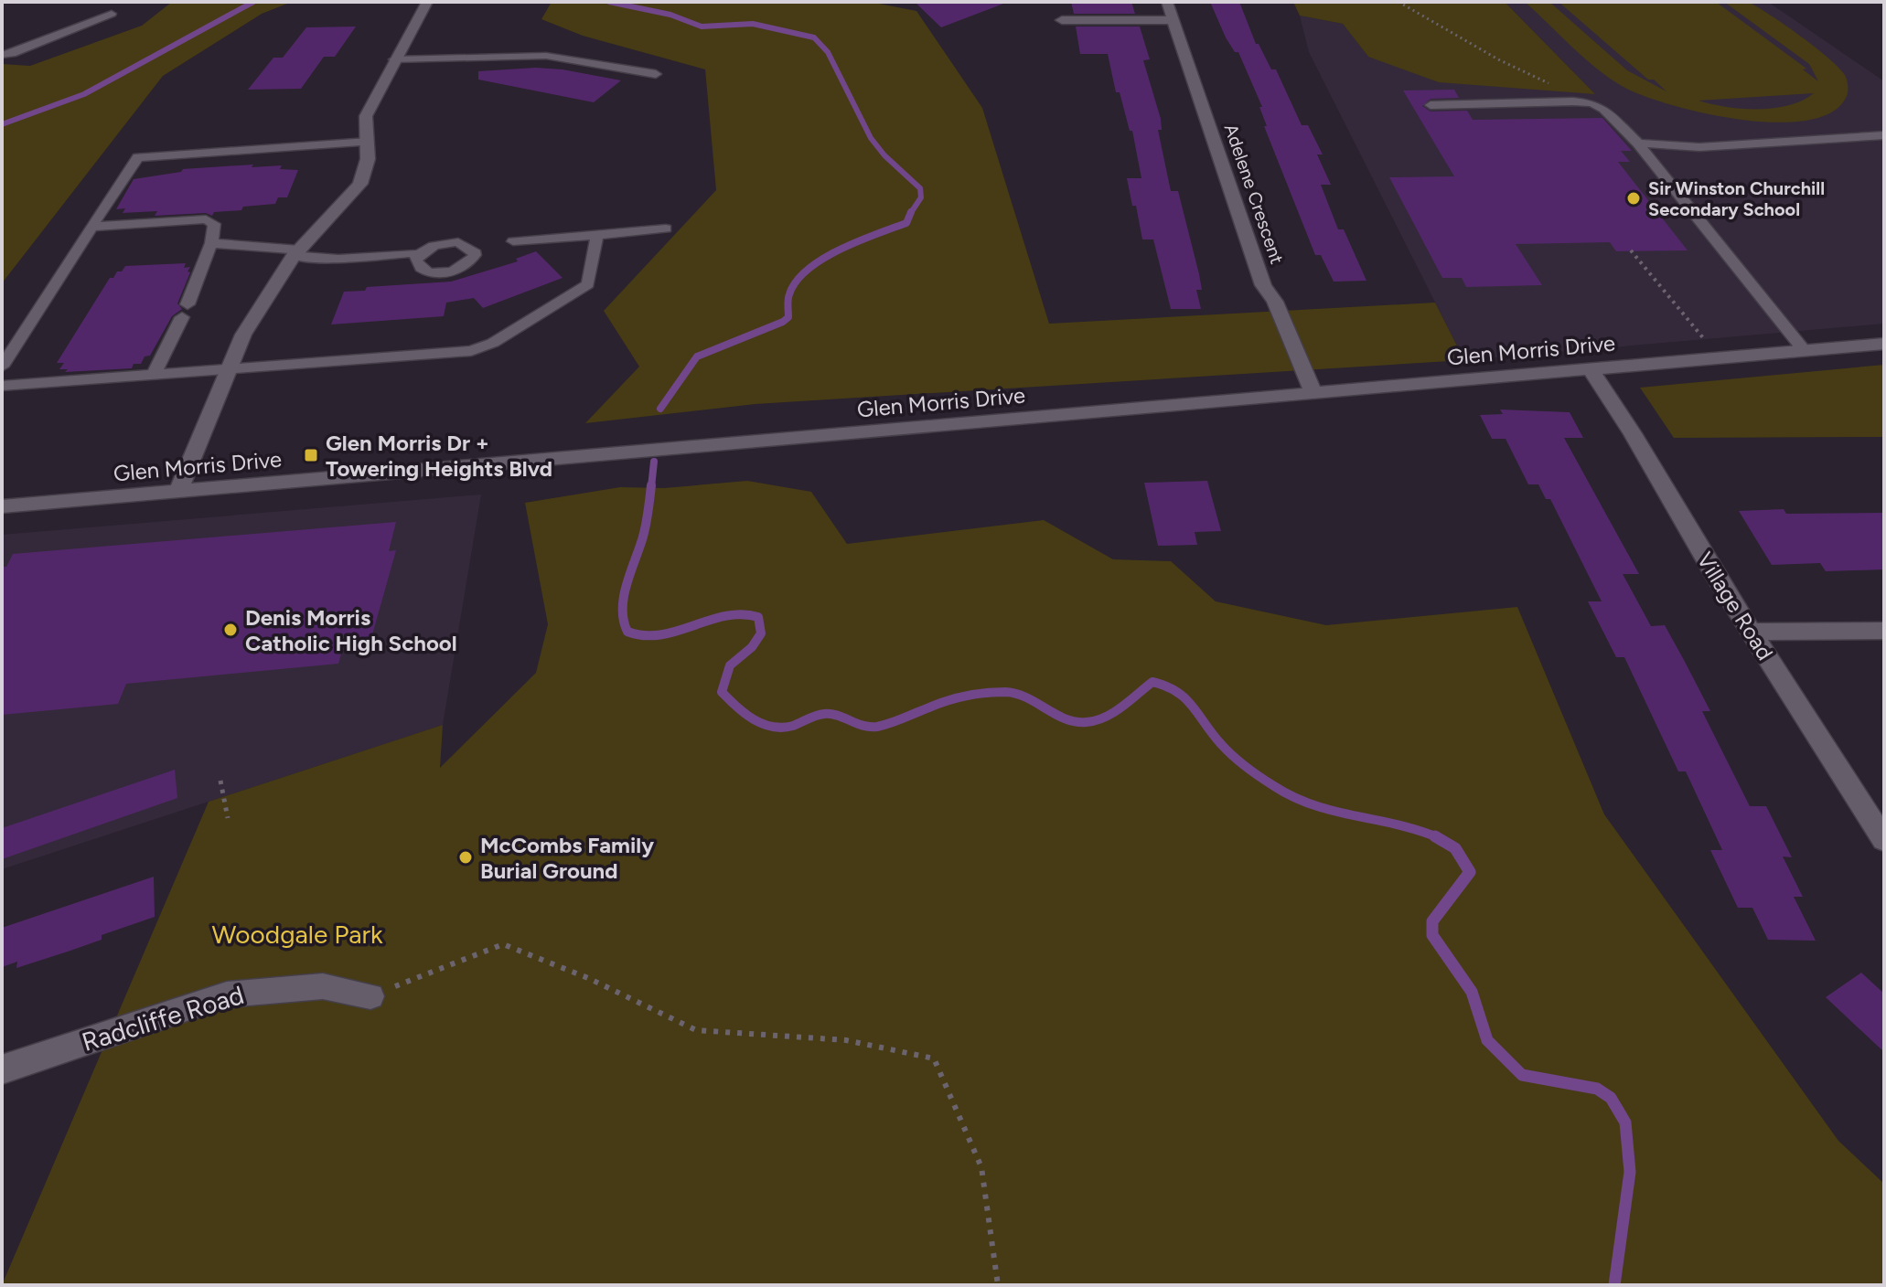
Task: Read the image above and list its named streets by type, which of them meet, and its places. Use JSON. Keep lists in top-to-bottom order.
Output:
{
  "streets": {
    "street": [
      "Adelene Crescent",
      "Glen Morris Drive",
      "Village Road",
      "Radcliffe Road"
    ]
  },
  "crossings": [
    ["Adelene Crescent", "Glen Morris Drive"],
    ["Glen Morris Drive", "Village Road"]
  ],
  "parks": ["Woodgale Park"],
  "places": {
    "other": ["Sir Winston Churchill Secondary School", "Denis Morris Catholic High School", "McCombs Family Burial Ground"],
    "transit": ["Glen Morris Dr + Towering Heights Blvd"]
  }
}
